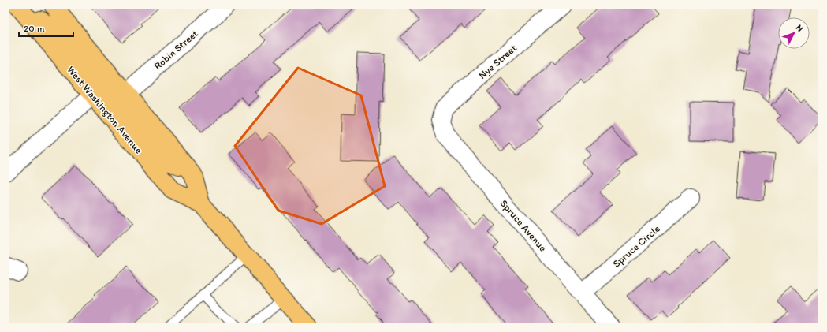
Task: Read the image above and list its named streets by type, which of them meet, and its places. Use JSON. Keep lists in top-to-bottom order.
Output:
{
  "streets": {
    "main road": ["West Washington Avenue"],
    "street": [
      "Robin Street",
      "Nye Street",
      "Spruce Avenue",
      "Spruce Circle"
    ]
  },
  "crossings": [
    ["Robin Street", "West Washington Avenue"],
    ["Nye Street", "Spruce Avenue"],
    ["Spruce Avenue", "Spruce Circle"]
  ],
  "scale_bar": "20 m",
  "north": "top right"
}
